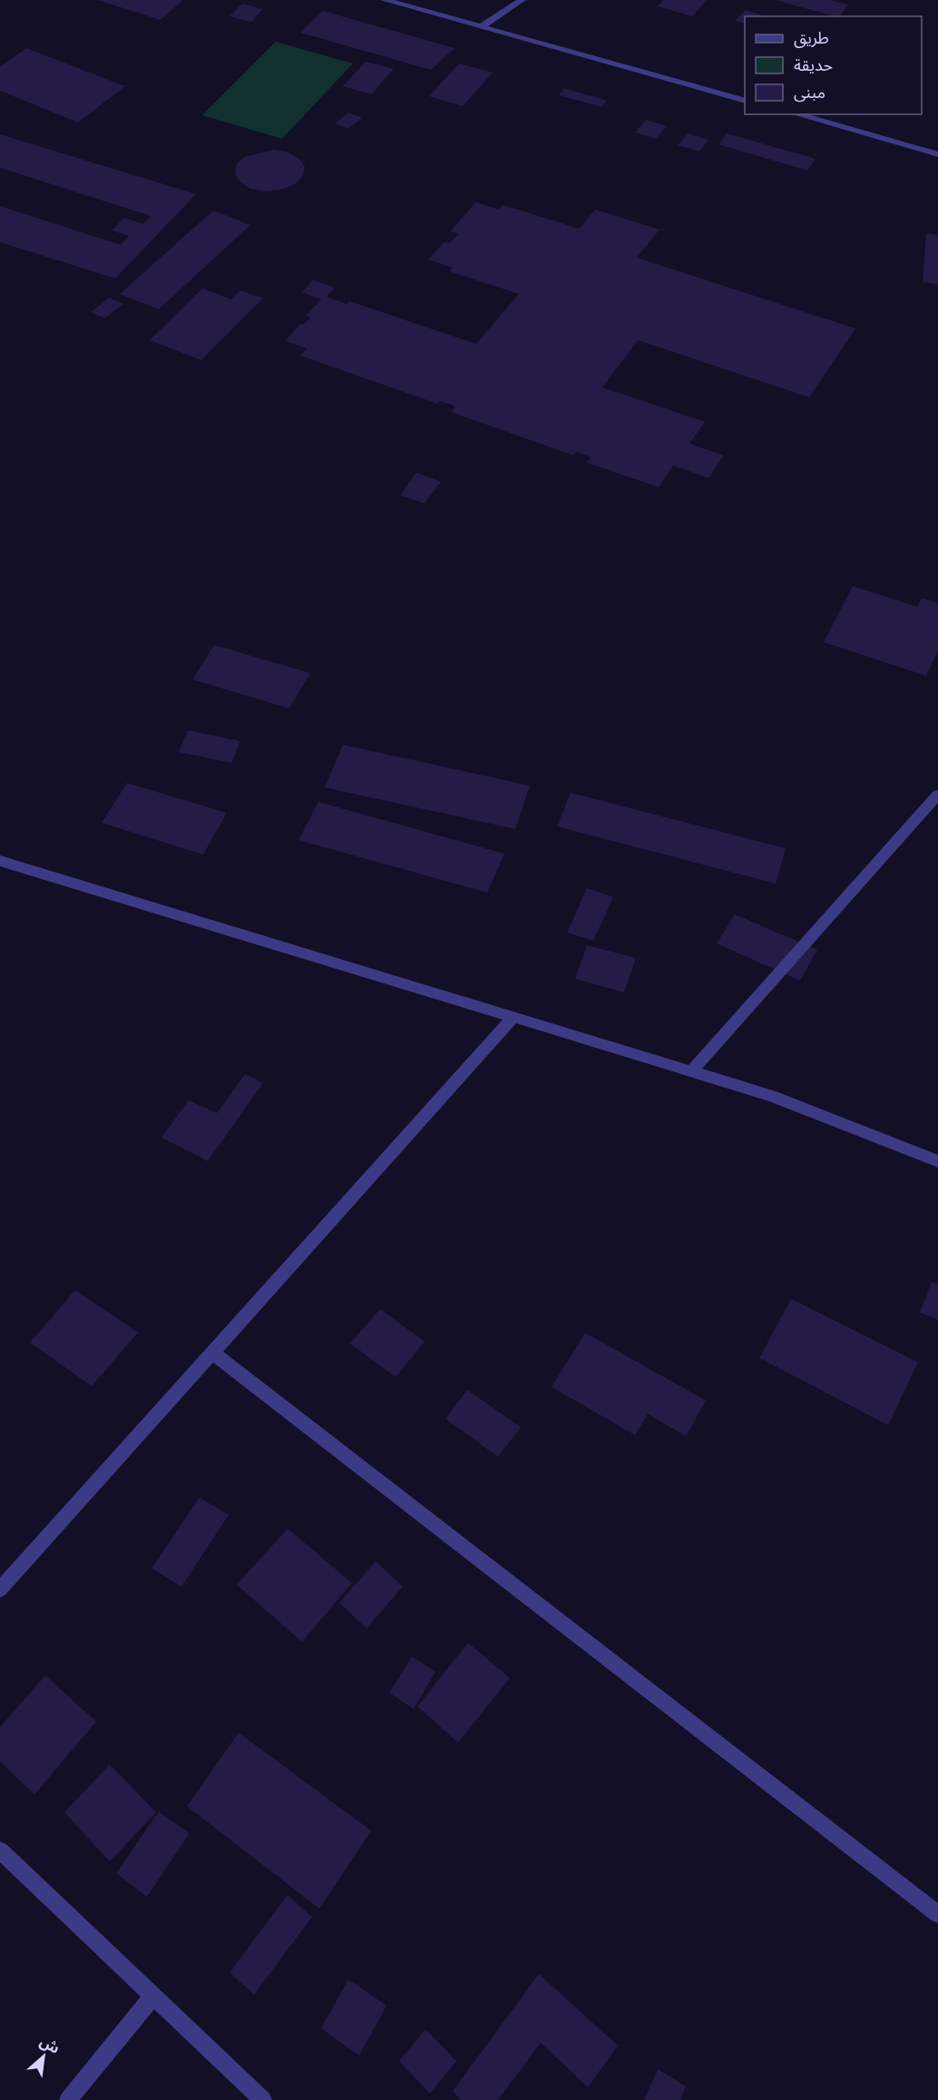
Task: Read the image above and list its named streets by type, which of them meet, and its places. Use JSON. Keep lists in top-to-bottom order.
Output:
{
  "legend": ["طريق", "حديقة", "مبنى"],
  "north": "top right"
}
